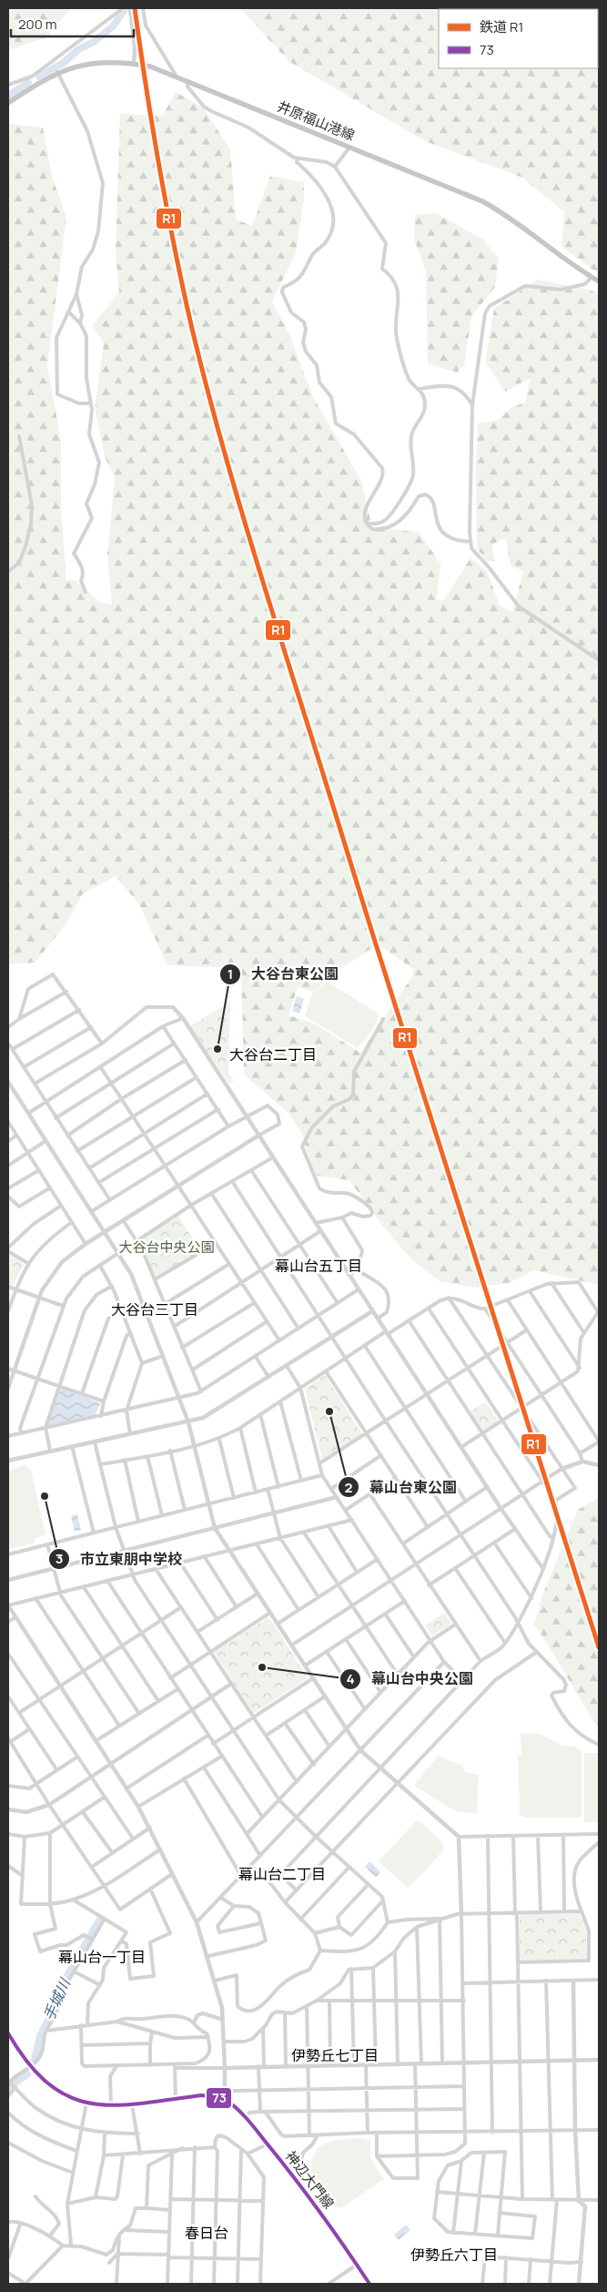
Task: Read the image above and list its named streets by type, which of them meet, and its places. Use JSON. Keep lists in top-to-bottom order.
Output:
{
  "streets": {
    "main road": ["井原福山港線", "神辺大門線"]
  },
  "districts": [
    "大谷台二丁目",
    "幕山台五丁目",
    "大谷台三丁目",
    "幕山台二丁目",
    "幕山台一丁目",
    "伊勢丘七丁目",
    "春日台",
    "伊勢丘六丁目"
  ],
  "water": ["手城川"],
  "parks": ["大谷台中央公園"],
  "places": [
    "大谷台東公園",
    "幕山台東公園",
    "市立東朋中学校",
    "幕山台中央公園"
  ],
  "lines": ["rail line R1", "transit line 73"],
  "legend": ["鉄道 R1", "73"],
  "scale_bar": "200 m"
}
